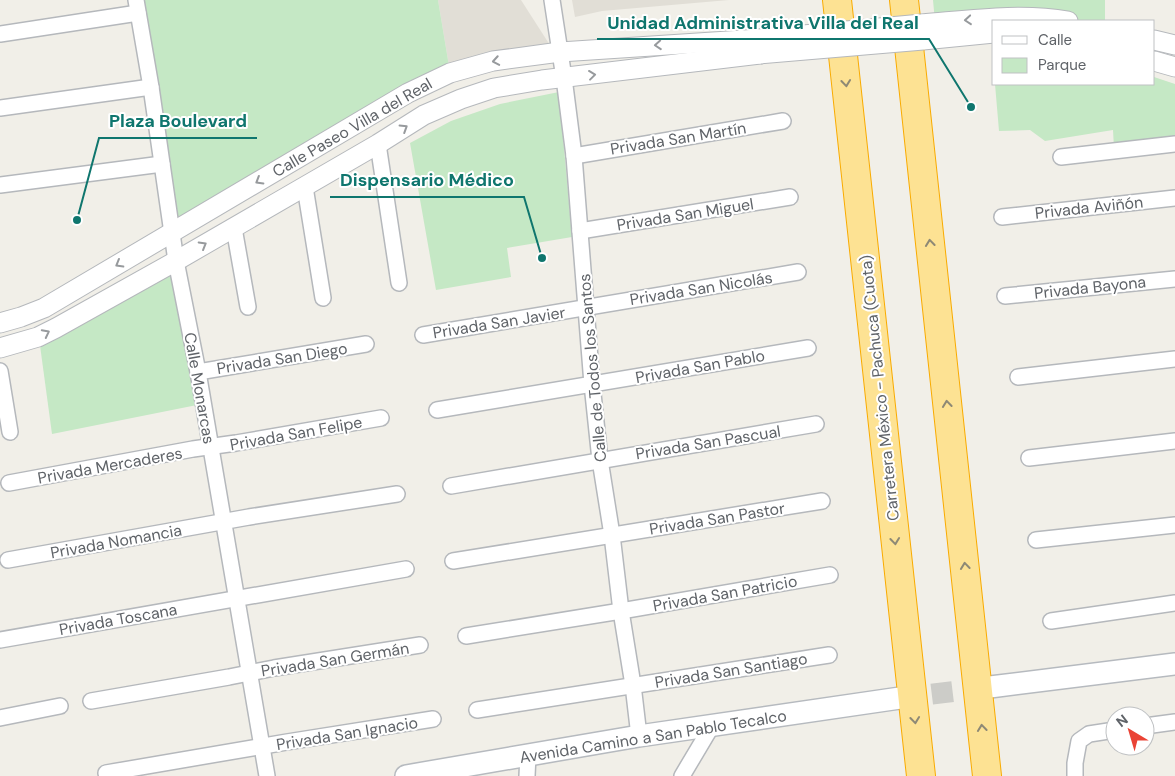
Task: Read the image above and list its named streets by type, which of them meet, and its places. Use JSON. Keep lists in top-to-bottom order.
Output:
{
  "streets": {
    "highway": ["Carretera México - Pachuca (Cuota)"],
    "main road": ["Avenida Camino a San Pablo Tecalco"],
    "street": [
      "Calle Paseo Villa del Real",
      "Privada San Martín",
      "Privada Aviñón",
      "Privada San Miguel",
      "Privada Bayona",
      "Privada San Nicolás",
      "Privada San Javier",
      "Privada San Diego",
      "Privada San Pablo",
      "Calle de Todos los Santos",
      "Calle Monarcas",
      "Privada San Felipe",
      "Privada San Pascual",
      "Privada Mercaderes",
      "Privada San Pastor",
      "Privada Nomancia",
      "Privada San Patricio",
      "Privada Toscana",
      "Privada San Germán",
      "Privada San Santiago",
      "Privada San Ignacio"
    ]
  },
  "crossings": [
    ["Calle Paseo Villa del Real", "Calle de Todos los Santos"],
    ["Calle Paseo Villa del Real", "Calle Monarcas"],
    ["Privada San Martín", "Calle de Todos los Santos"],
    ["Privada San Miguel", "Calle de Todos los Santos"],
    ["Privada San Nicolás", "Privada San Javier"],
    ["Privada San Javier", "Calle de Todos los Santos"],
    ["Privada San Diego", "Calle Monarcas"],
    ["Privada San Pablo", "Calle de Todos los Santos"],
    ["Calle de Todos los Santos", "Privada San Pascual"],
    ["Calle de Todos los Santos", "Privada San Pastor"],
    ["Calle de Todos los Santos", "Privada San Patricio"],
    ["Calle de Todos los Santos", "Privada San Santiago"],
    ["Calle de Todos los Santos", "Avenida Camino a San Pablo Tecalco"],
    ["Calle Monarcas", "Privada San Felipe"],
    ["Calle Monarcas", "Privada Mercaderes"],
    ["Calle Monarcas", "Privada Nomancia"],
    ["Calle Monarcas", "Privada Toscana"],
    ["Calle Monarcas", "Privada San Germán"],
    ["Calle Monarcas", "Privada San Ignacio"],
    ["Privada San Felipe", "Privada Mercaderes"]
  ],
  "places": ["Unidad Administrativa Villa del Real", "Plaza Boulevard", "Dispensario Médico"],
  "legend": ["Calle", "Parque"],
  "north": "top left"
}
